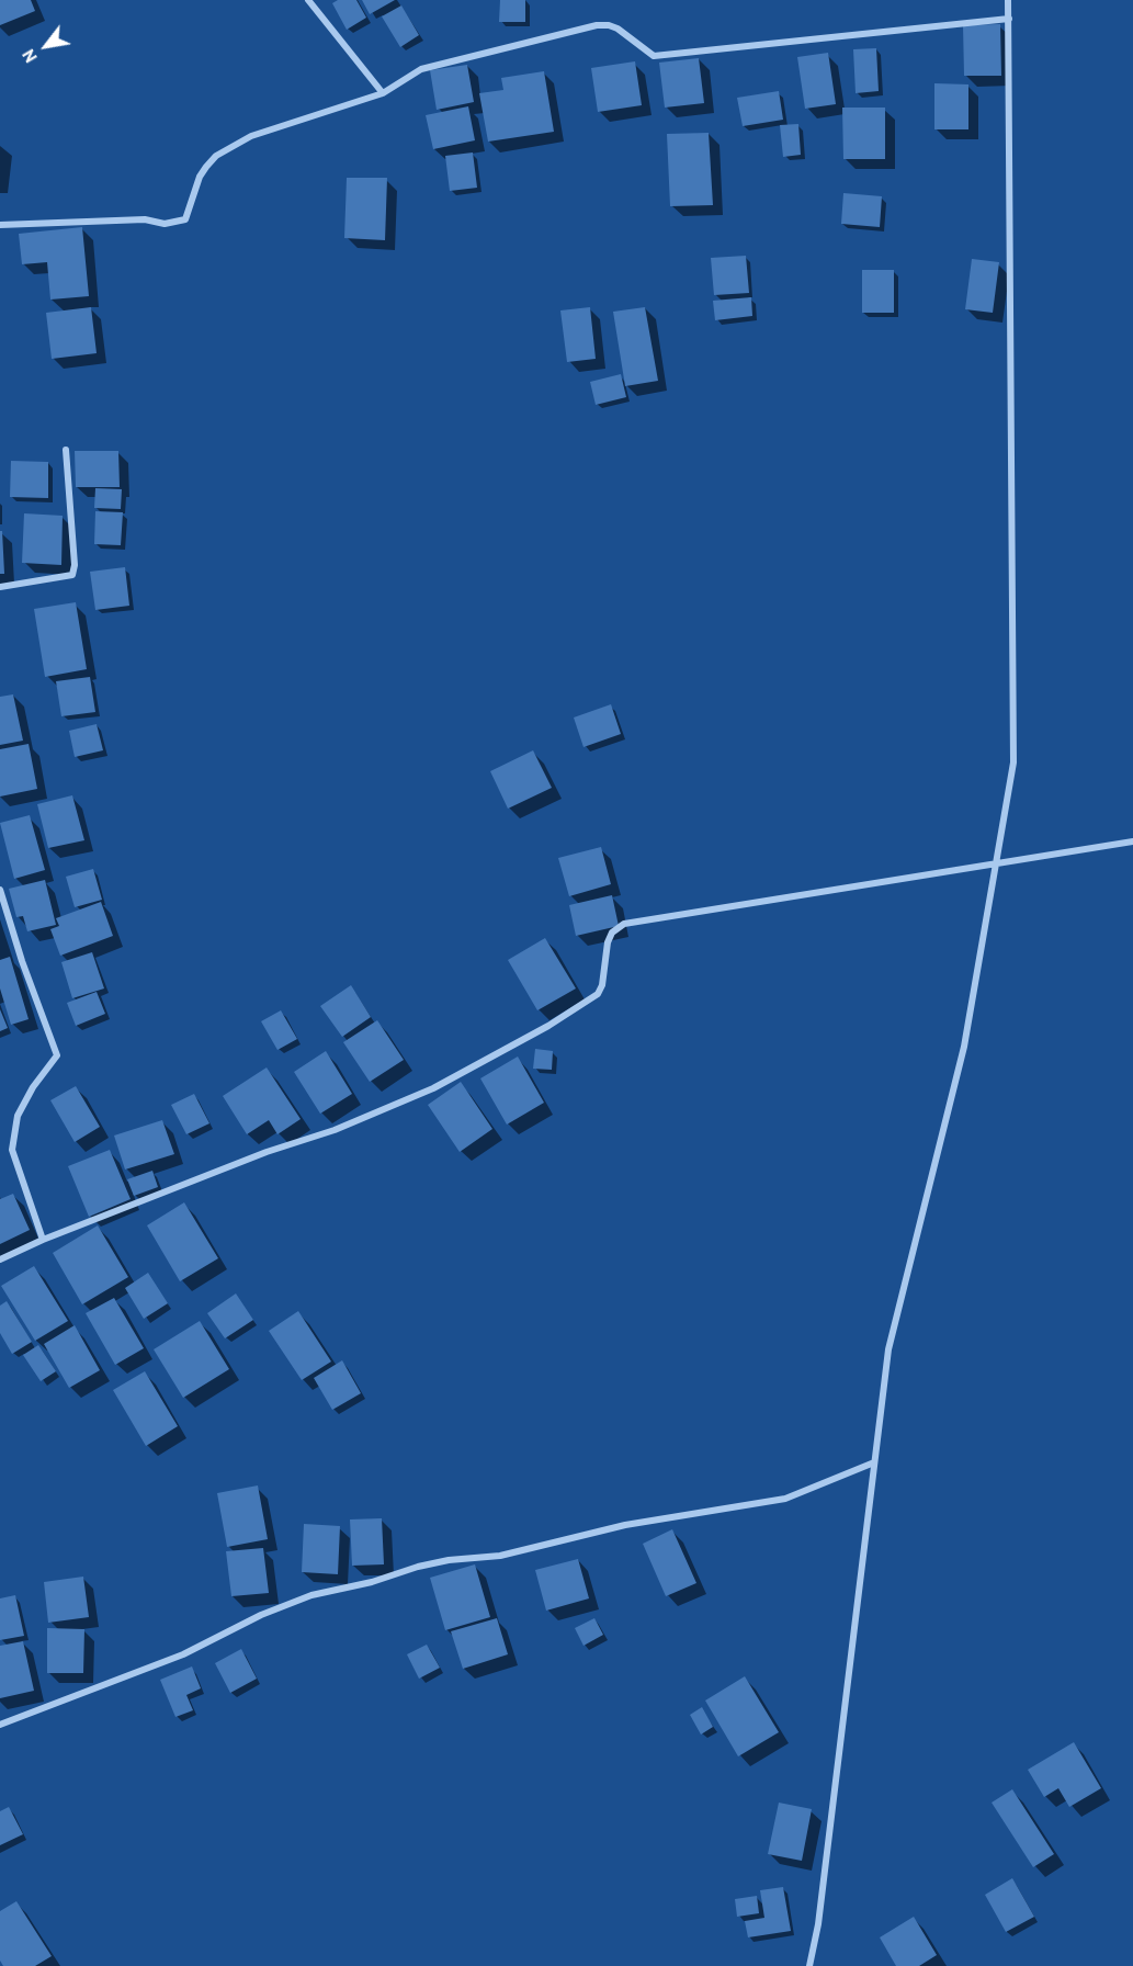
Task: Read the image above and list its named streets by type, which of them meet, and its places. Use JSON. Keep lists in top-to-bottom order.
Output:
{
  "north": "bottom left"
}
